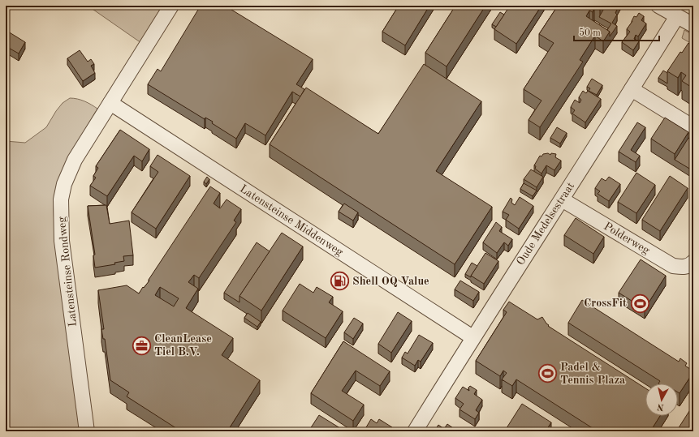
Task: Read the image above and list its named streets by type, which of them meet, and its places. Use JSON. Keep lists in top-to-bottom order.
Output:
{
  "streets": {
    "street": [
      "Latensteinse Middenweg",
      "Oude Medelsestraat",
      "Polderweg",
      "Latensteinse Rondweg"
    ]
  },
  "crossings": [
    ["Latensteinse Middenweg", "Oude Medelsestraat"],
    ["Latensteinse Middenweg", "Latensteinse Rondweg"],
    ["Oude Medelsestraat", "Polderweg"]
  ],
  "places": {
    "fuel station": ["Shell OQ Value"],
    "sports": ["CrossFit", "Padel & Tennis Plaza"],
    "office": ["CleanLease Tiel B.V."]
  },
  "scale_bar": "50 m",
  "north": "bottom"
}
